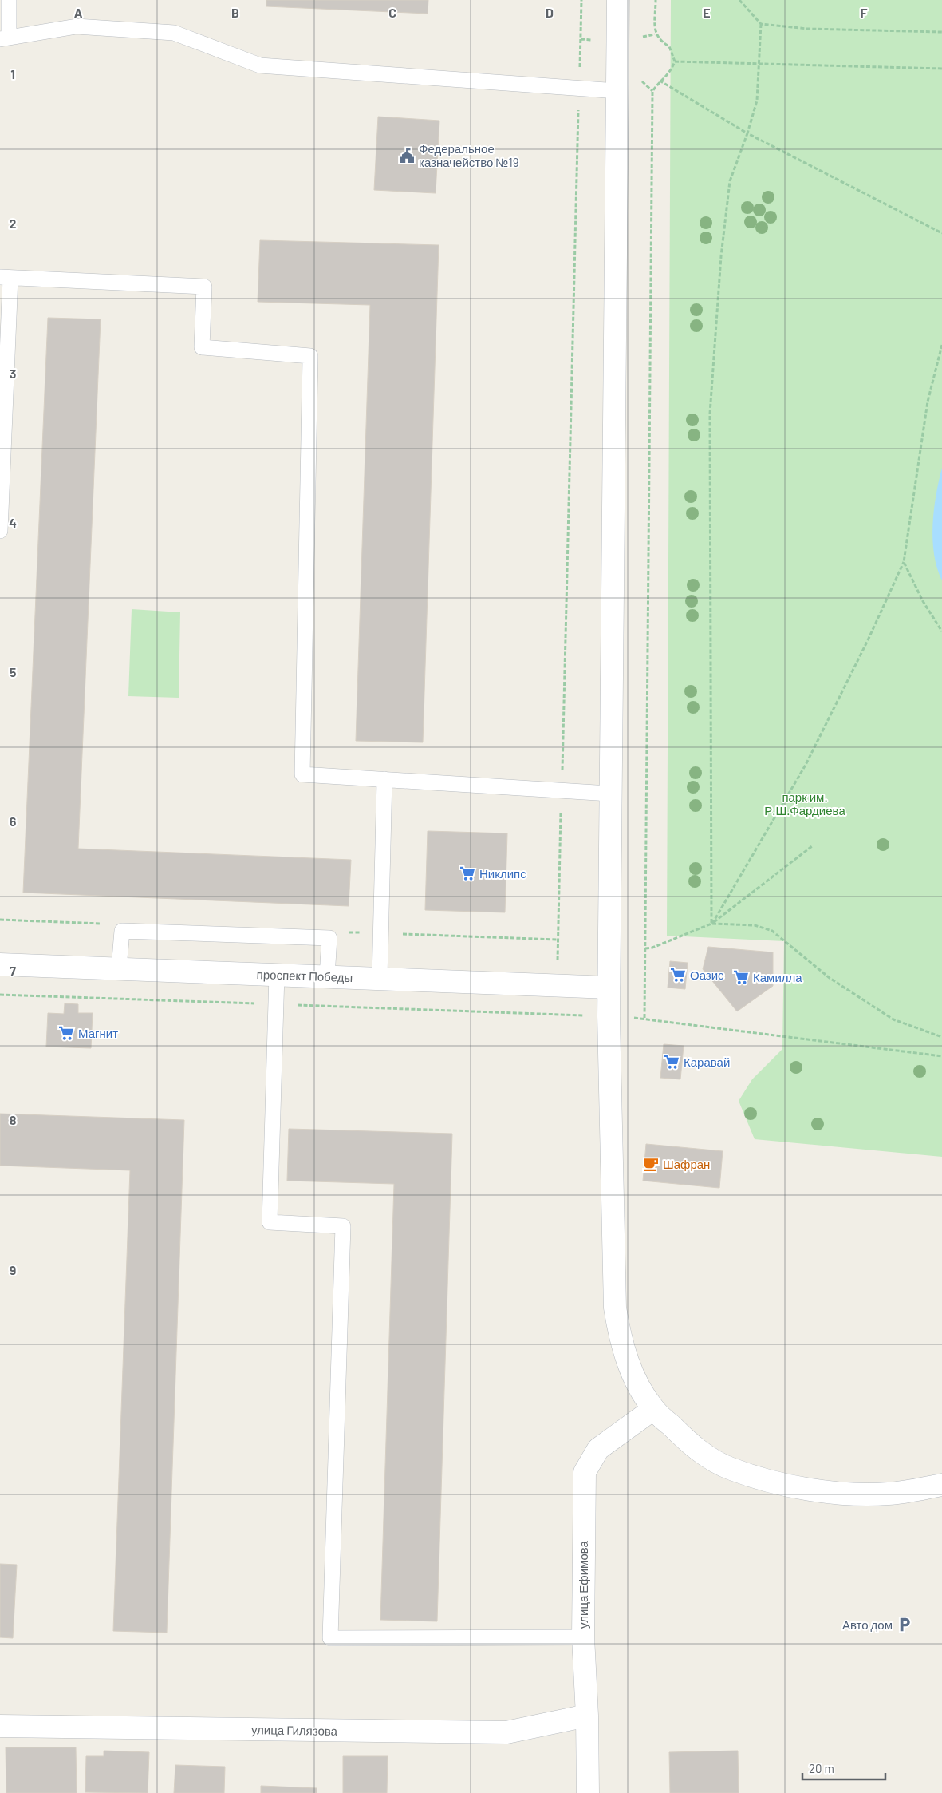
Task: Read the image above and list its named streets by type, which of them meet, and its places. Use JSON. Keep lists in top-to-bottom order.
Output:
{
  "streets": {
    "street": ["проспект Победы", "улица Ефимова", "улица Гилязова"]
  },
  "crossings": [
    ["улица Ефимова", "улица Гилязова"]
  ],
  "parks": ["парк им. Р.Ш.Фардиева"],
  "places": {
    "public building": ["Федеральное казначейство №19"],
    "supermarket": [
      "Никлипс",
      "Оазис",
      "Камилла",
      "Магнит",
      "Каравай"
    ],
    "cafe": ["Шафран"],
    "parking": ["Авто дом"]
  },
  "scale_bar": "20 m",
  "grid": {
    "columns": [
      "A",
      "B",
      "C",
      "D",
      "E",
      "F"
    ],
    "rows": [
      "1",
      "2",
      "3",
      "4",
      "5",
      "6",
      "7",
      "8",
      "9"
    ]
  }
}
